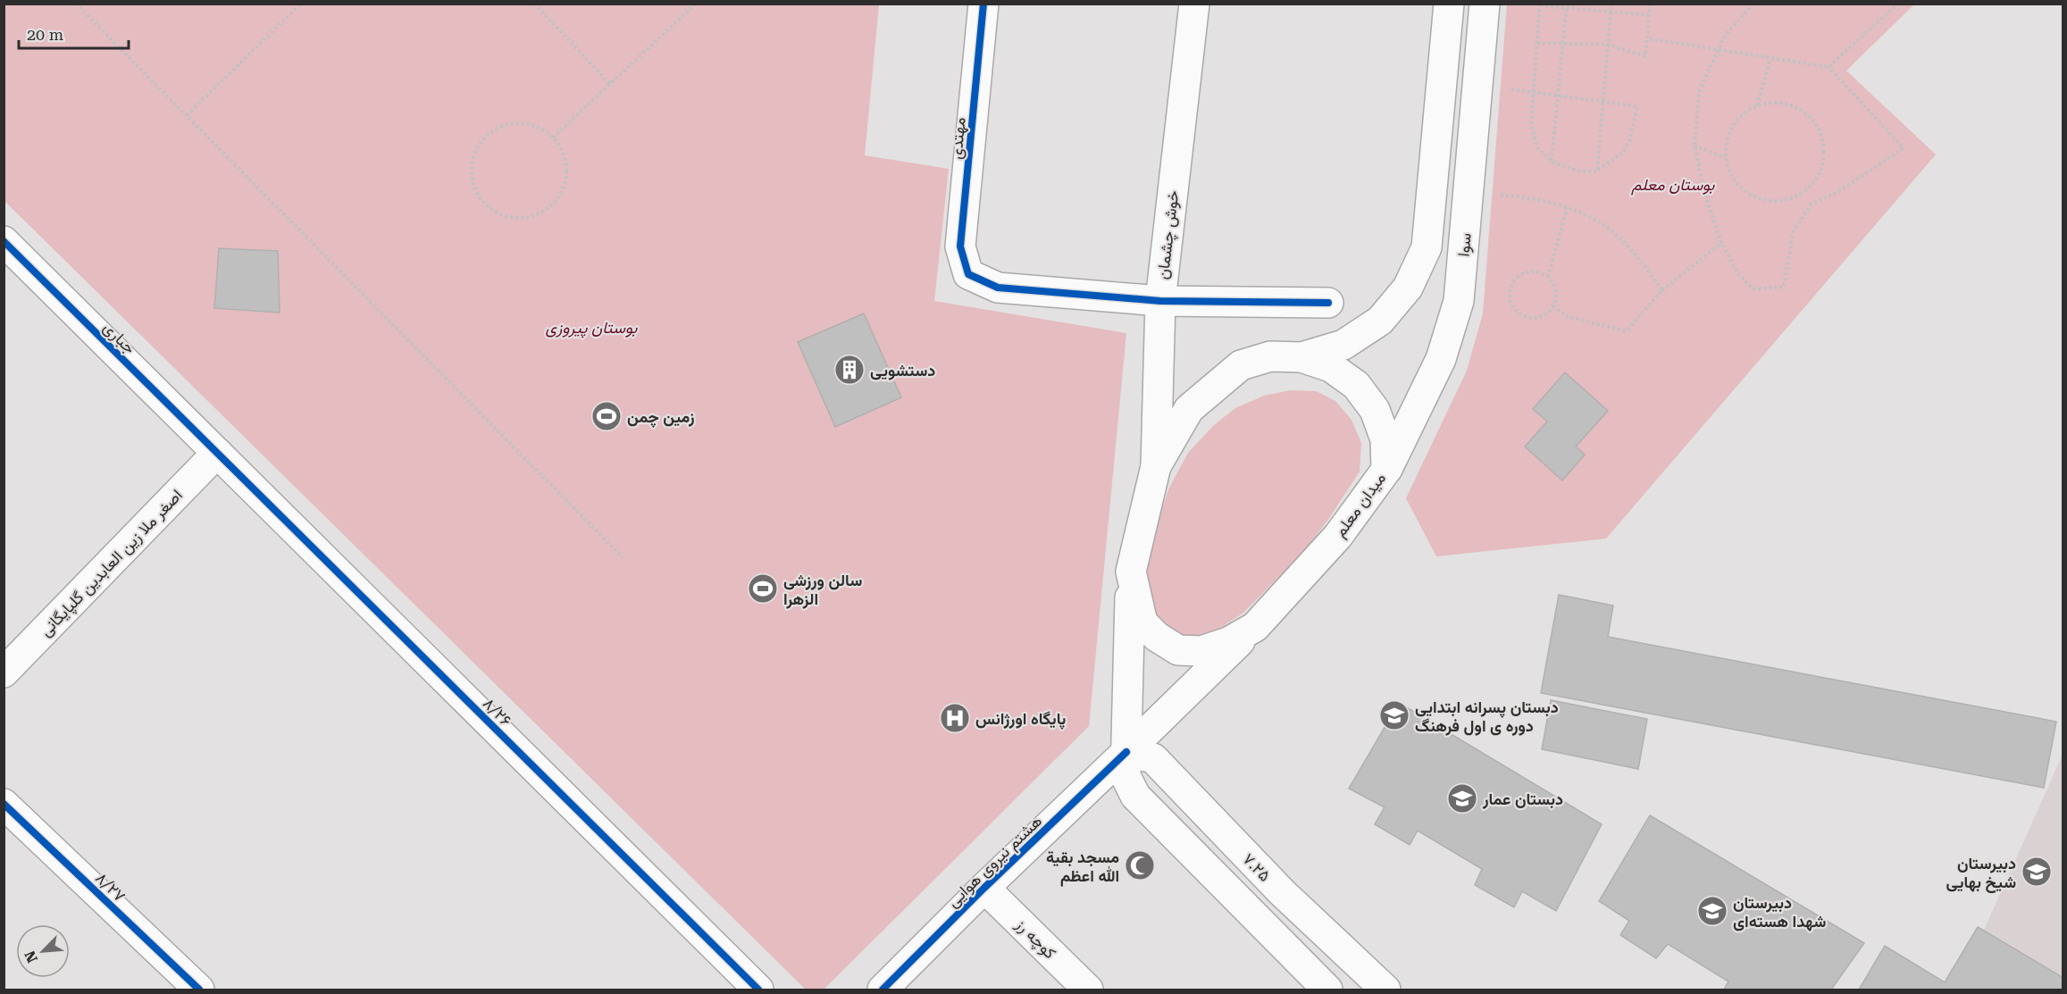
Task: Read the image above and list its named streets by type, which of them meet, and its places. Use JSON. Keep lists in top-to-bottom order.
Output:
{
  "streets": {
    "street": [
      "مهتدی",
      "خوش چشمان",
      "سوا",
      "جباری",
      "میدان معلم",
      "اصغر ملا زین العابدین گلپایگانی",
      "۸/۲۶",
      "هشتم نیروی هوایی",
      "۷.۲۵",
      "۸/۲۷",
      "کوچه رز"
    ]
  },
  "crossings": [
    ["مهتدی", "خوش چشمان"],
    ["خوش چشمان", "میدان معلم"],
    ["سوا", "میدان معلم"],
    ["جباری", "اصغر ملا زین العابدین گلپایگانی"],
    ["جباری", "۸/۲۶"],
    ["میدان معلم", "هشتم نیروی هوایی"],
    ["اصغر ملا زین العابدین گلپایگانی", "۸/۲۶"],
    ["هشتم نیروی هوایی", "۷.۲۵"],
    ["هشتم نیروی هوایی", "کوچه رز"]
  ],
  "parks": ["بوستان معلم", "بوستان پیروزی"],
  "places": {
    "building": ["دستشویی"],
    "sports": ["زمین چمن", "سالن ورزشی الزهرا"],
    "school or university": [
      "دبستان پسرانه ابتدایی دوره ی اول فرهنگ",
      "دبستان عمار",
      "دبیرستان شیخ بهایی",
      "دبیرستان شهدا هسته‌ای"
    ],
    "hospital": ["پایگاه اورژانس"],
    "mosque": ["مسجد بقیة الله اعظم"]
  },
  "scale_bar": "20 m",
  "north": "bottom left"
}
